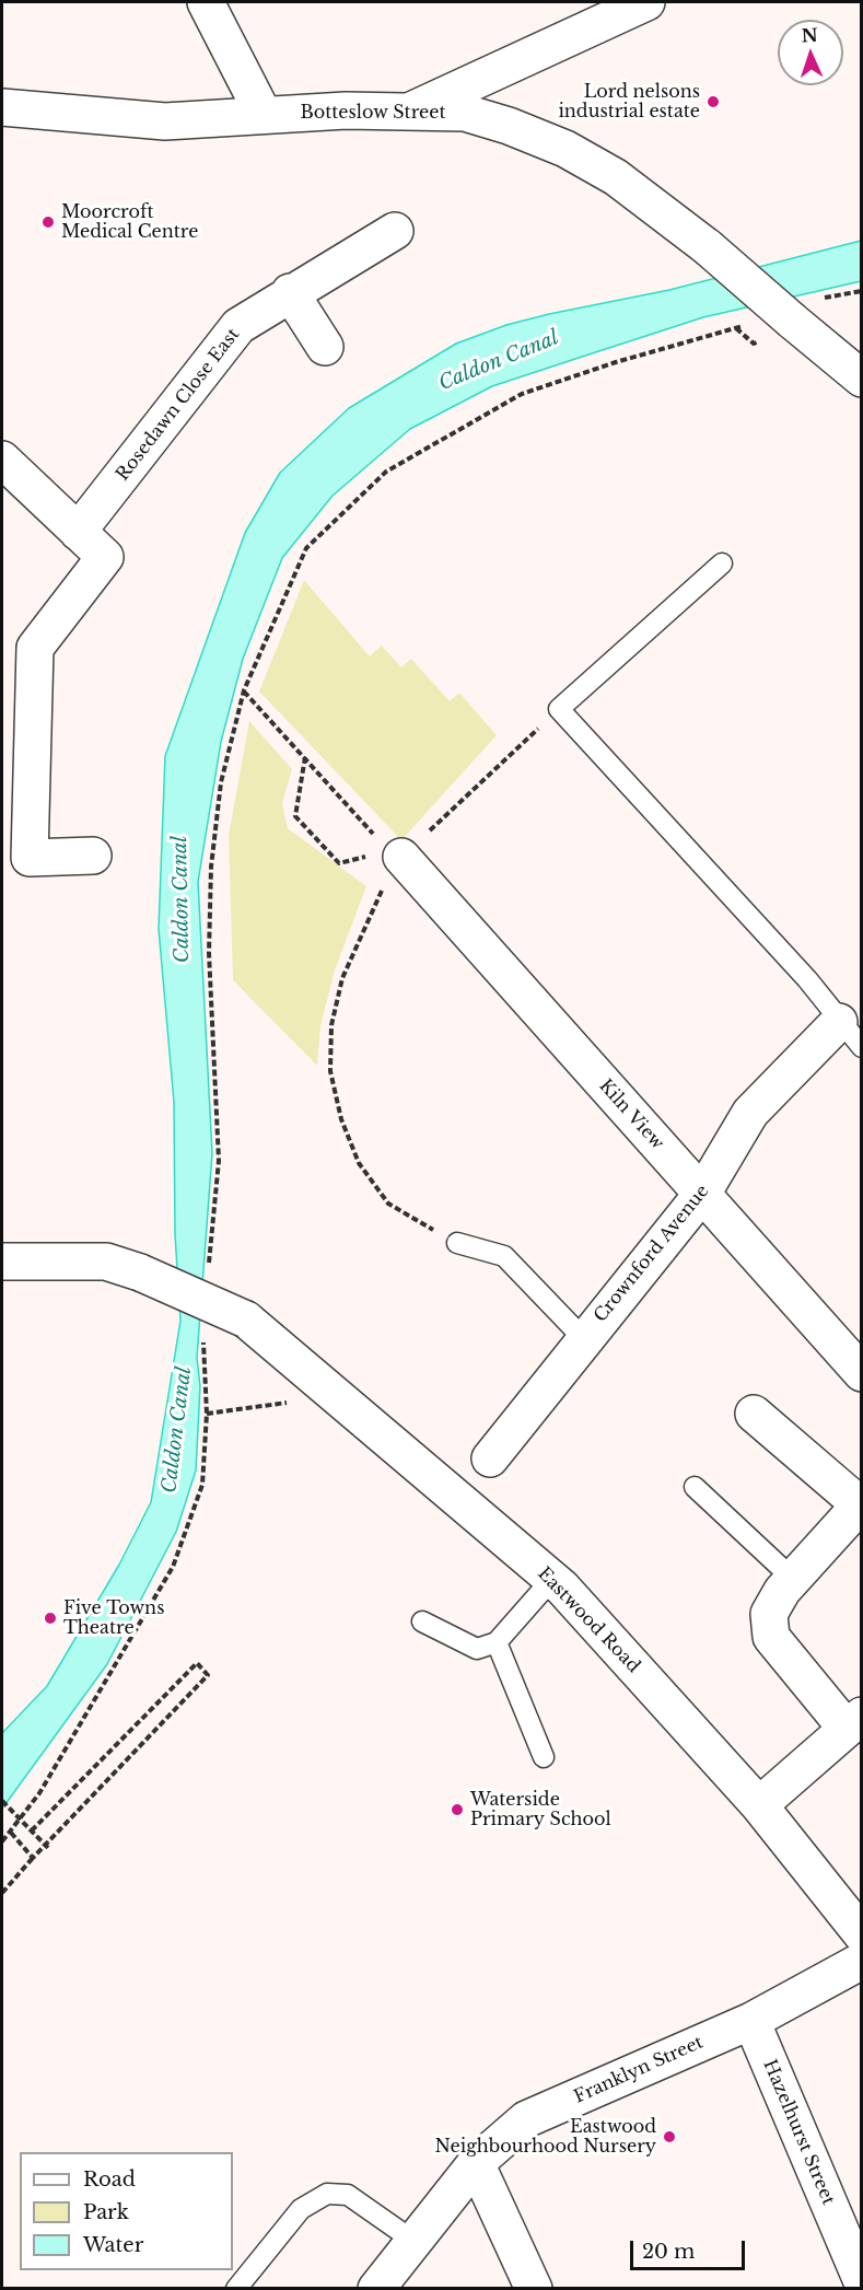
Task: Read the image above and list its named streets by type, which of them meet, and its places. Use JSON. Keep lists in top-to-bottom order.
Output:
{
  "streets": {
    "street": [
      "Botteslow Street",
      "Rosedawn Close East",
      "Kiln View",
      "Crownford Avenue",
      "Eastwood Road",
      "Franklyn Street",
      "Hazelhurst Street"
    ]
  },
  "crossings": [
    ["Kiln View", "Crownford Avenue"],
    ["Franklyn Street", "Hazelhurst Street"]
  ],
  "water": ["Caldon Canal"],
  "places": [
    "Lord nelsons industrial estate",
    "Moorcroft Medical Centre",
    "Five Towns Theatre",
    "Waterside Primary School",
    "Eastwood Neighbourhood Nursery"
  ],
  "legend": ["Road", "Park", "Water"],
  "scale_bar": "20 m",
  "north": "top"
}
